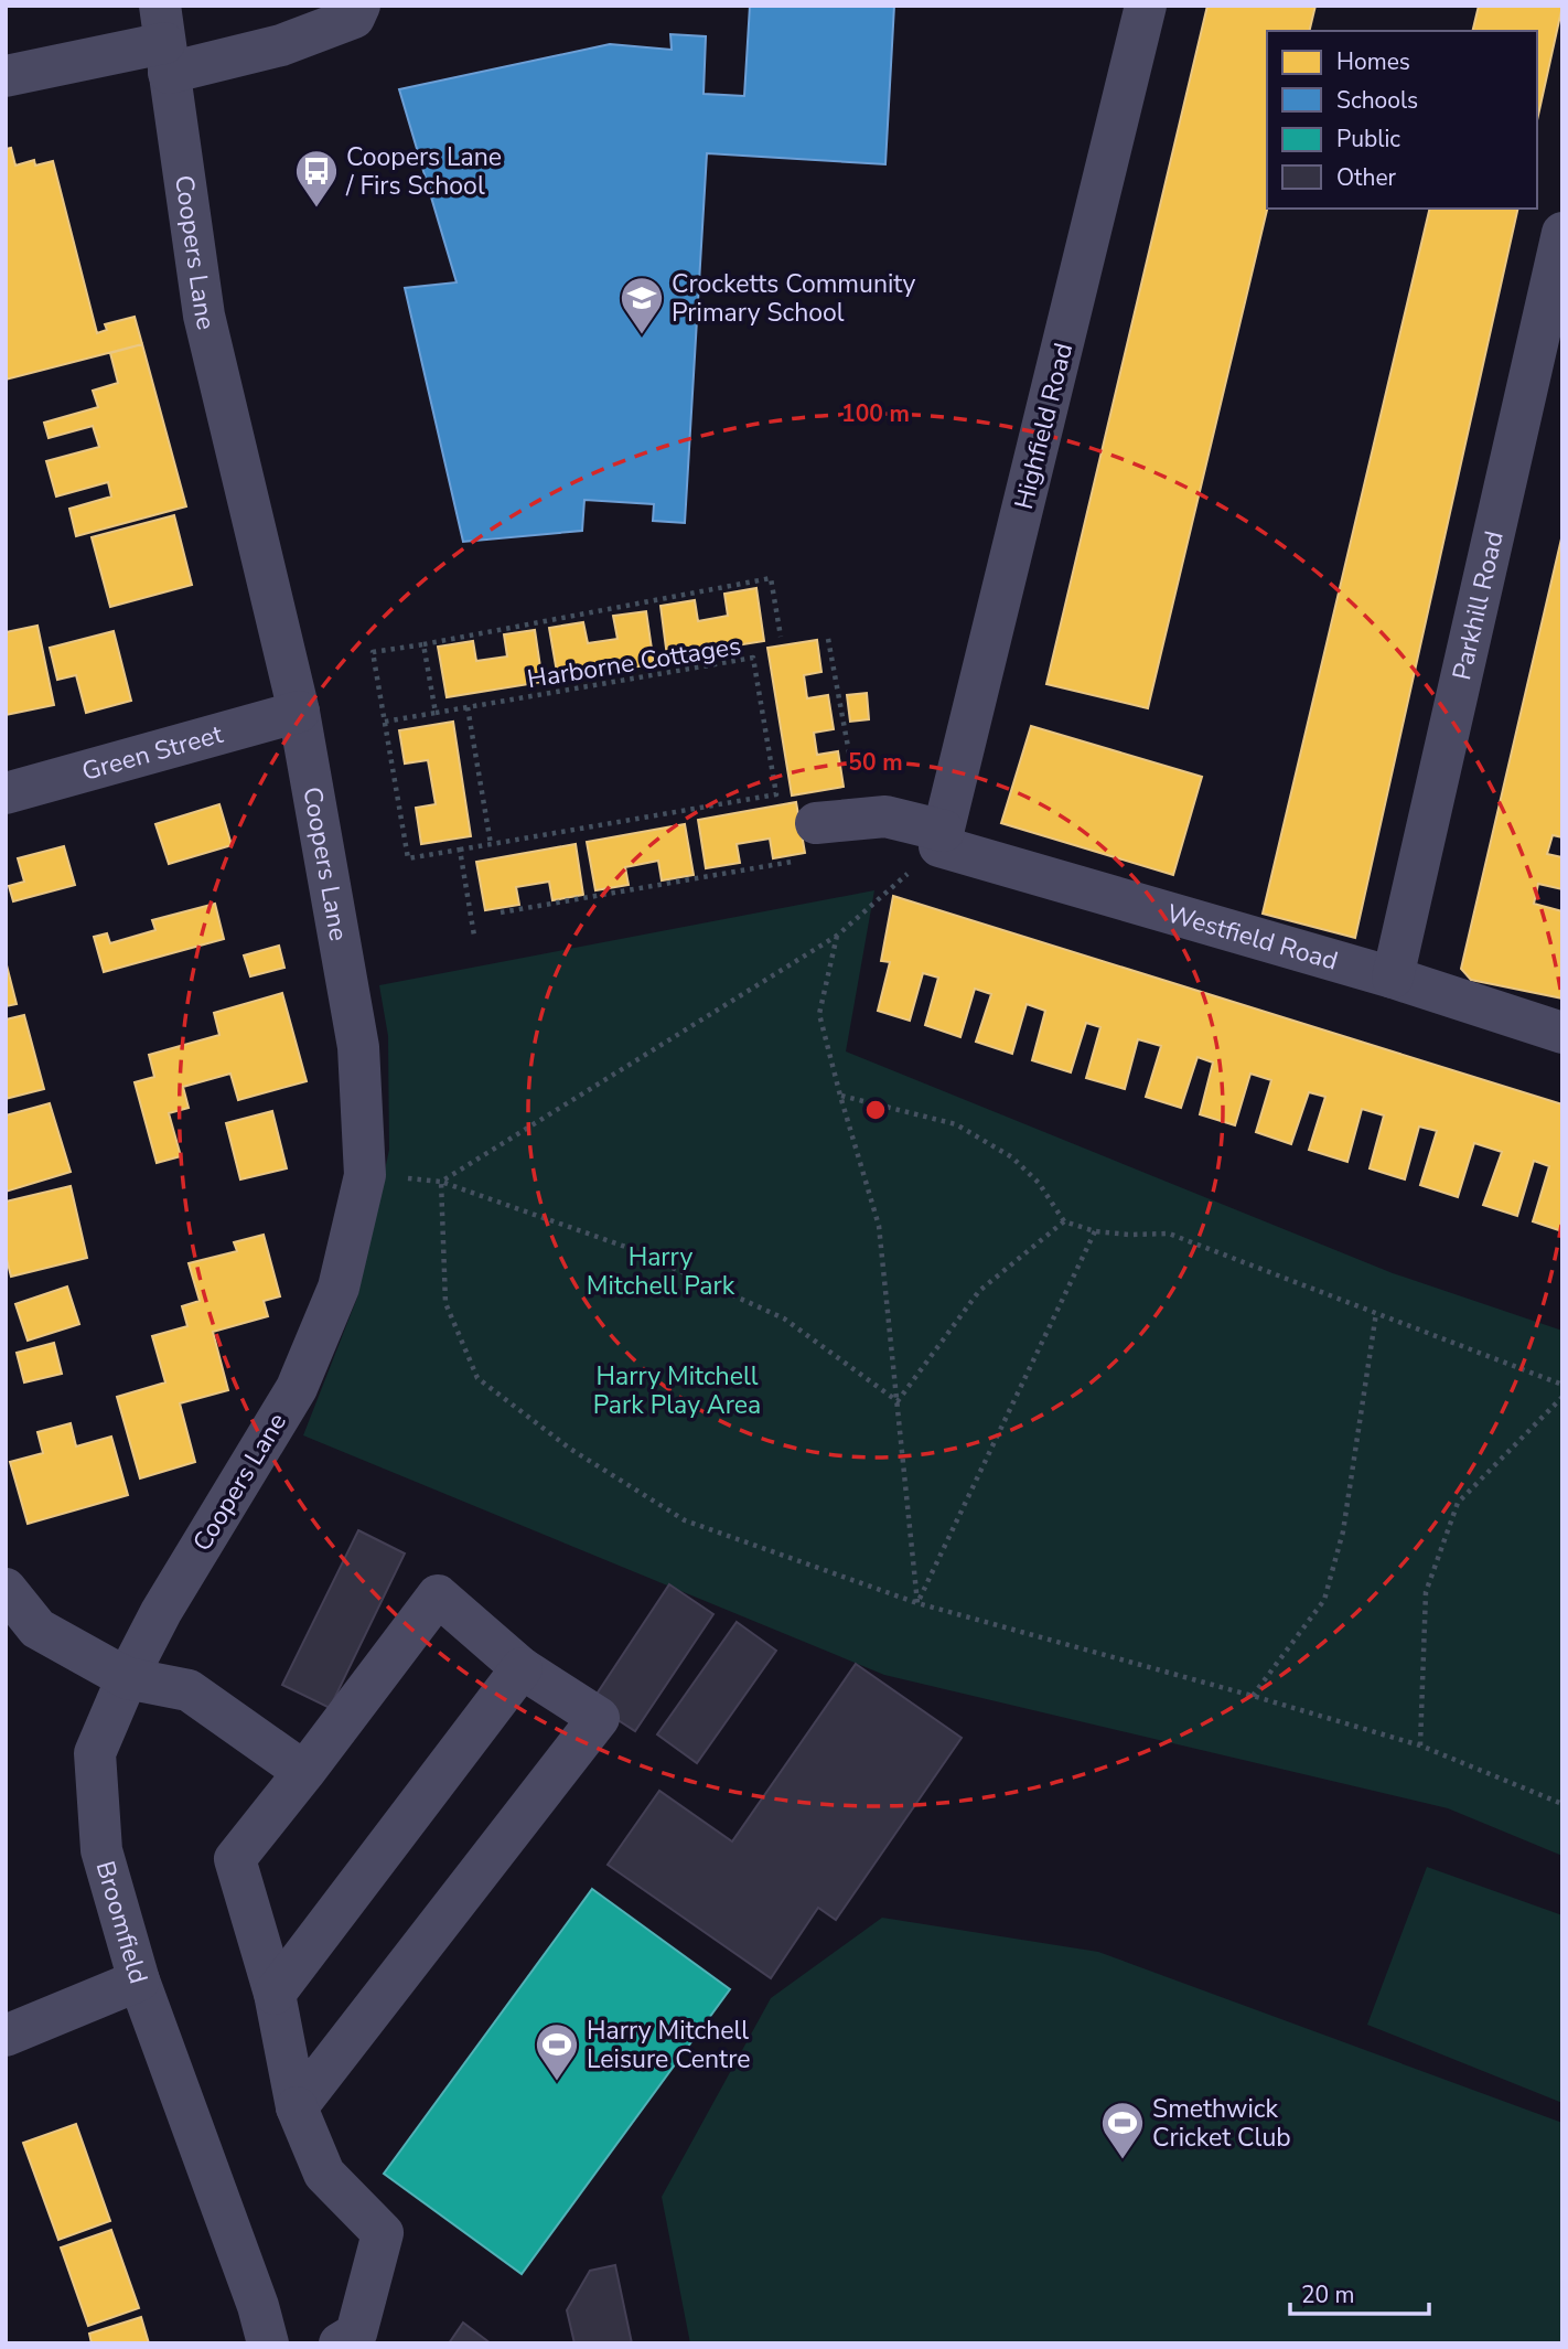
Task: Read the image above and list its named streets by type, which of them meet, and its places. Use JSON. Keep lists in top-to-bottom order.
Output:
{
  "streets": {
    "street": [
      "Coopers Lane",
      "Highfield Road",
      "Parkhill Road",
      "Green Street",
      "Westfield Road",
      "Broomfield"
    ],
    "path": ["Harborne Cottages"]
  },
  "crossings": [
    ["Coopers Lane", "Green Street"],
    ["Coopers Lane", "Broomfield"],
    ["Highfield Road", "Westfield Road"],
    ["Parkhill Road", "Westfield Road"]
  ],
  "parks": ["Harry Mitchell Park", "Harry Mitchell Park Play Area"],
  "places": {
    "bus stop": ["Coopers Lane / Firs School"],
    "school or university": ["Crocketts Community Primary School"],
    "sports": ["Harry Mitchell Leisure Centre", "Smethwick Cricket Club"]
  },
  "legend": [
    "Homes",
    "Schools",
    "Public",
    "Other"
  ],
  "scale_bar": "20 m",
  "rings": ["100 m", "50 m"]
}
